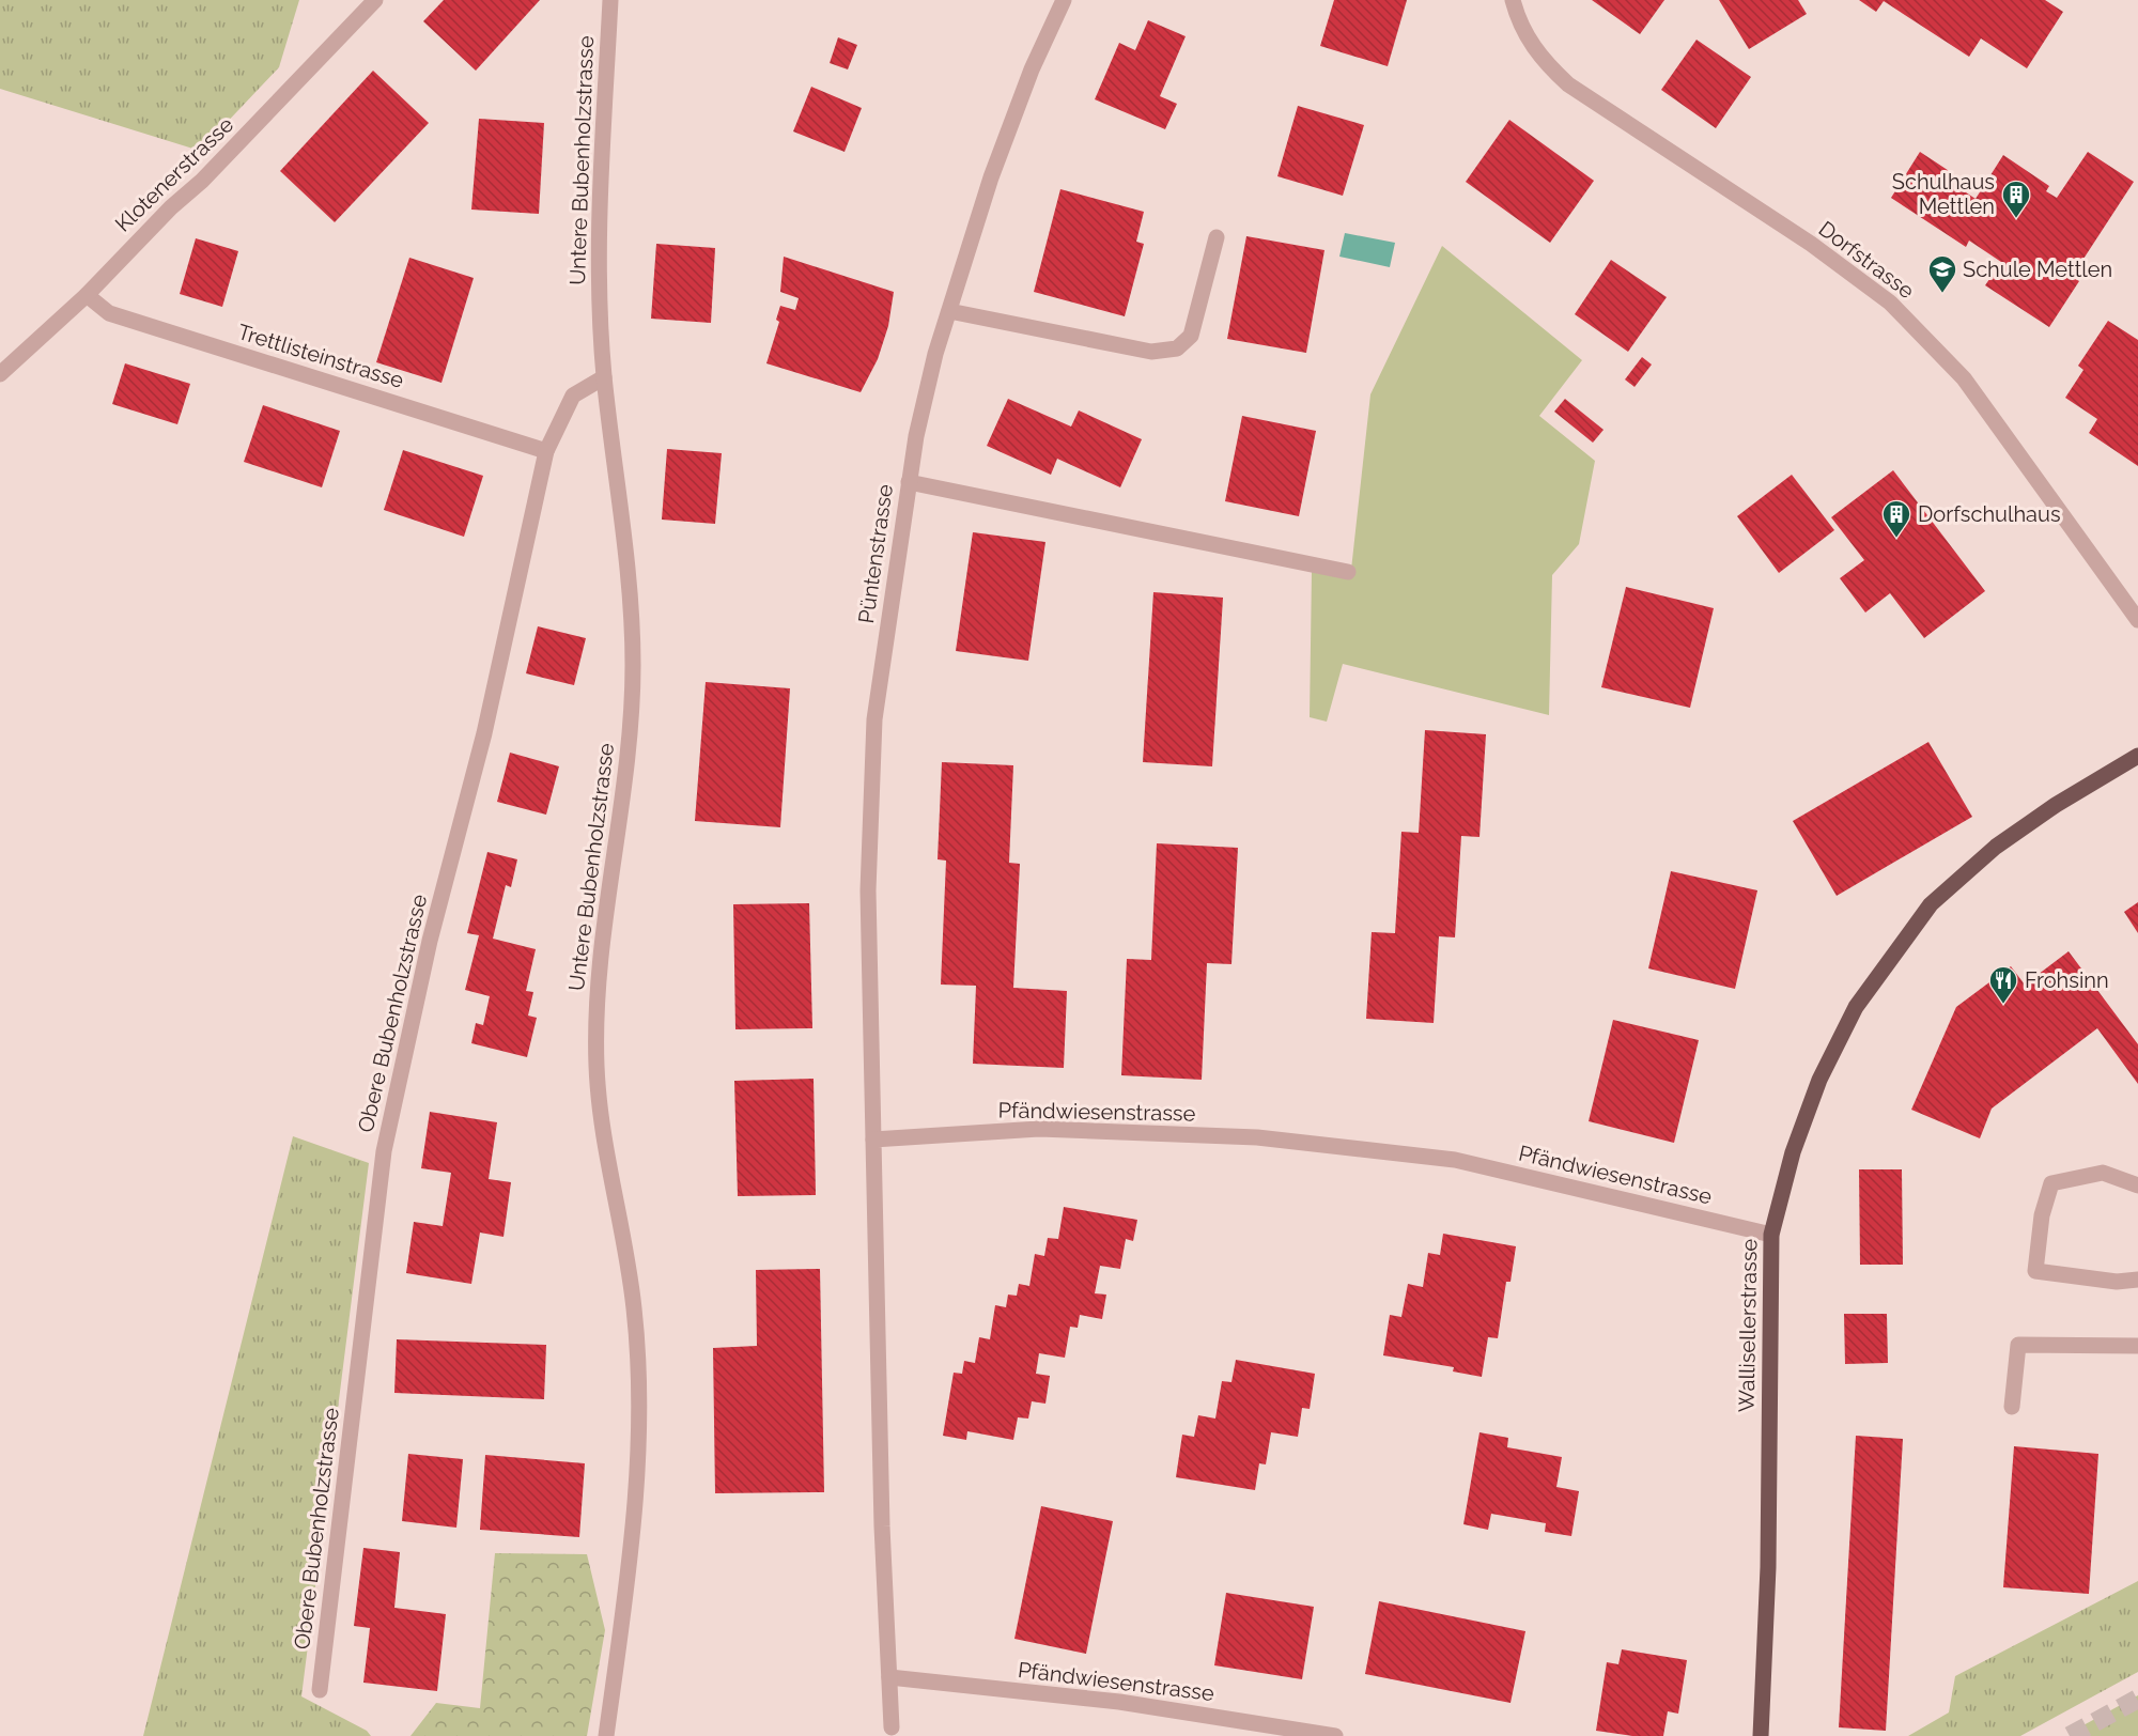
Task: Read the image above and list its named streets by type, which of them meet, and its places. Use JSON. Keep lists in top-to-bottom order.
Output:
{
  "streets": {
    "main road": ["Wallisellerstrasse"],
    "street": [
      "Untere Bubenholzstrasse",
      "Klotenerstrasse",
      "Dorfstrasse",
      "Trettlisteinstrasse",
      "Püntenstrasse",
      "Obere Bubenholzstrasse",
      "Pfändwiesenstrasse"
    ]
  },
  "crossings": [
    ["Untere Bubenholzstrasse", "Obere Bubenholzstrasse"],
    ["Klotenerstrasse", "Trettlisteinstrasse"],
    ["Trettlisteinstrasse", "Obere Bubenholzstrasse"],
    ["Püntenstrasse", "Pfändwiesenstrasse"],
    ["Pfändwiesenstrasse", "Wallisellerstrasse"]
  ],
  "places": {
    "building": ["Schulhaus Mettlen", "Dorfschulhaus"],
    "school or university": ["Schule Mettlen"],
    "restaurant": ["Frohsinn"]
  }
}
